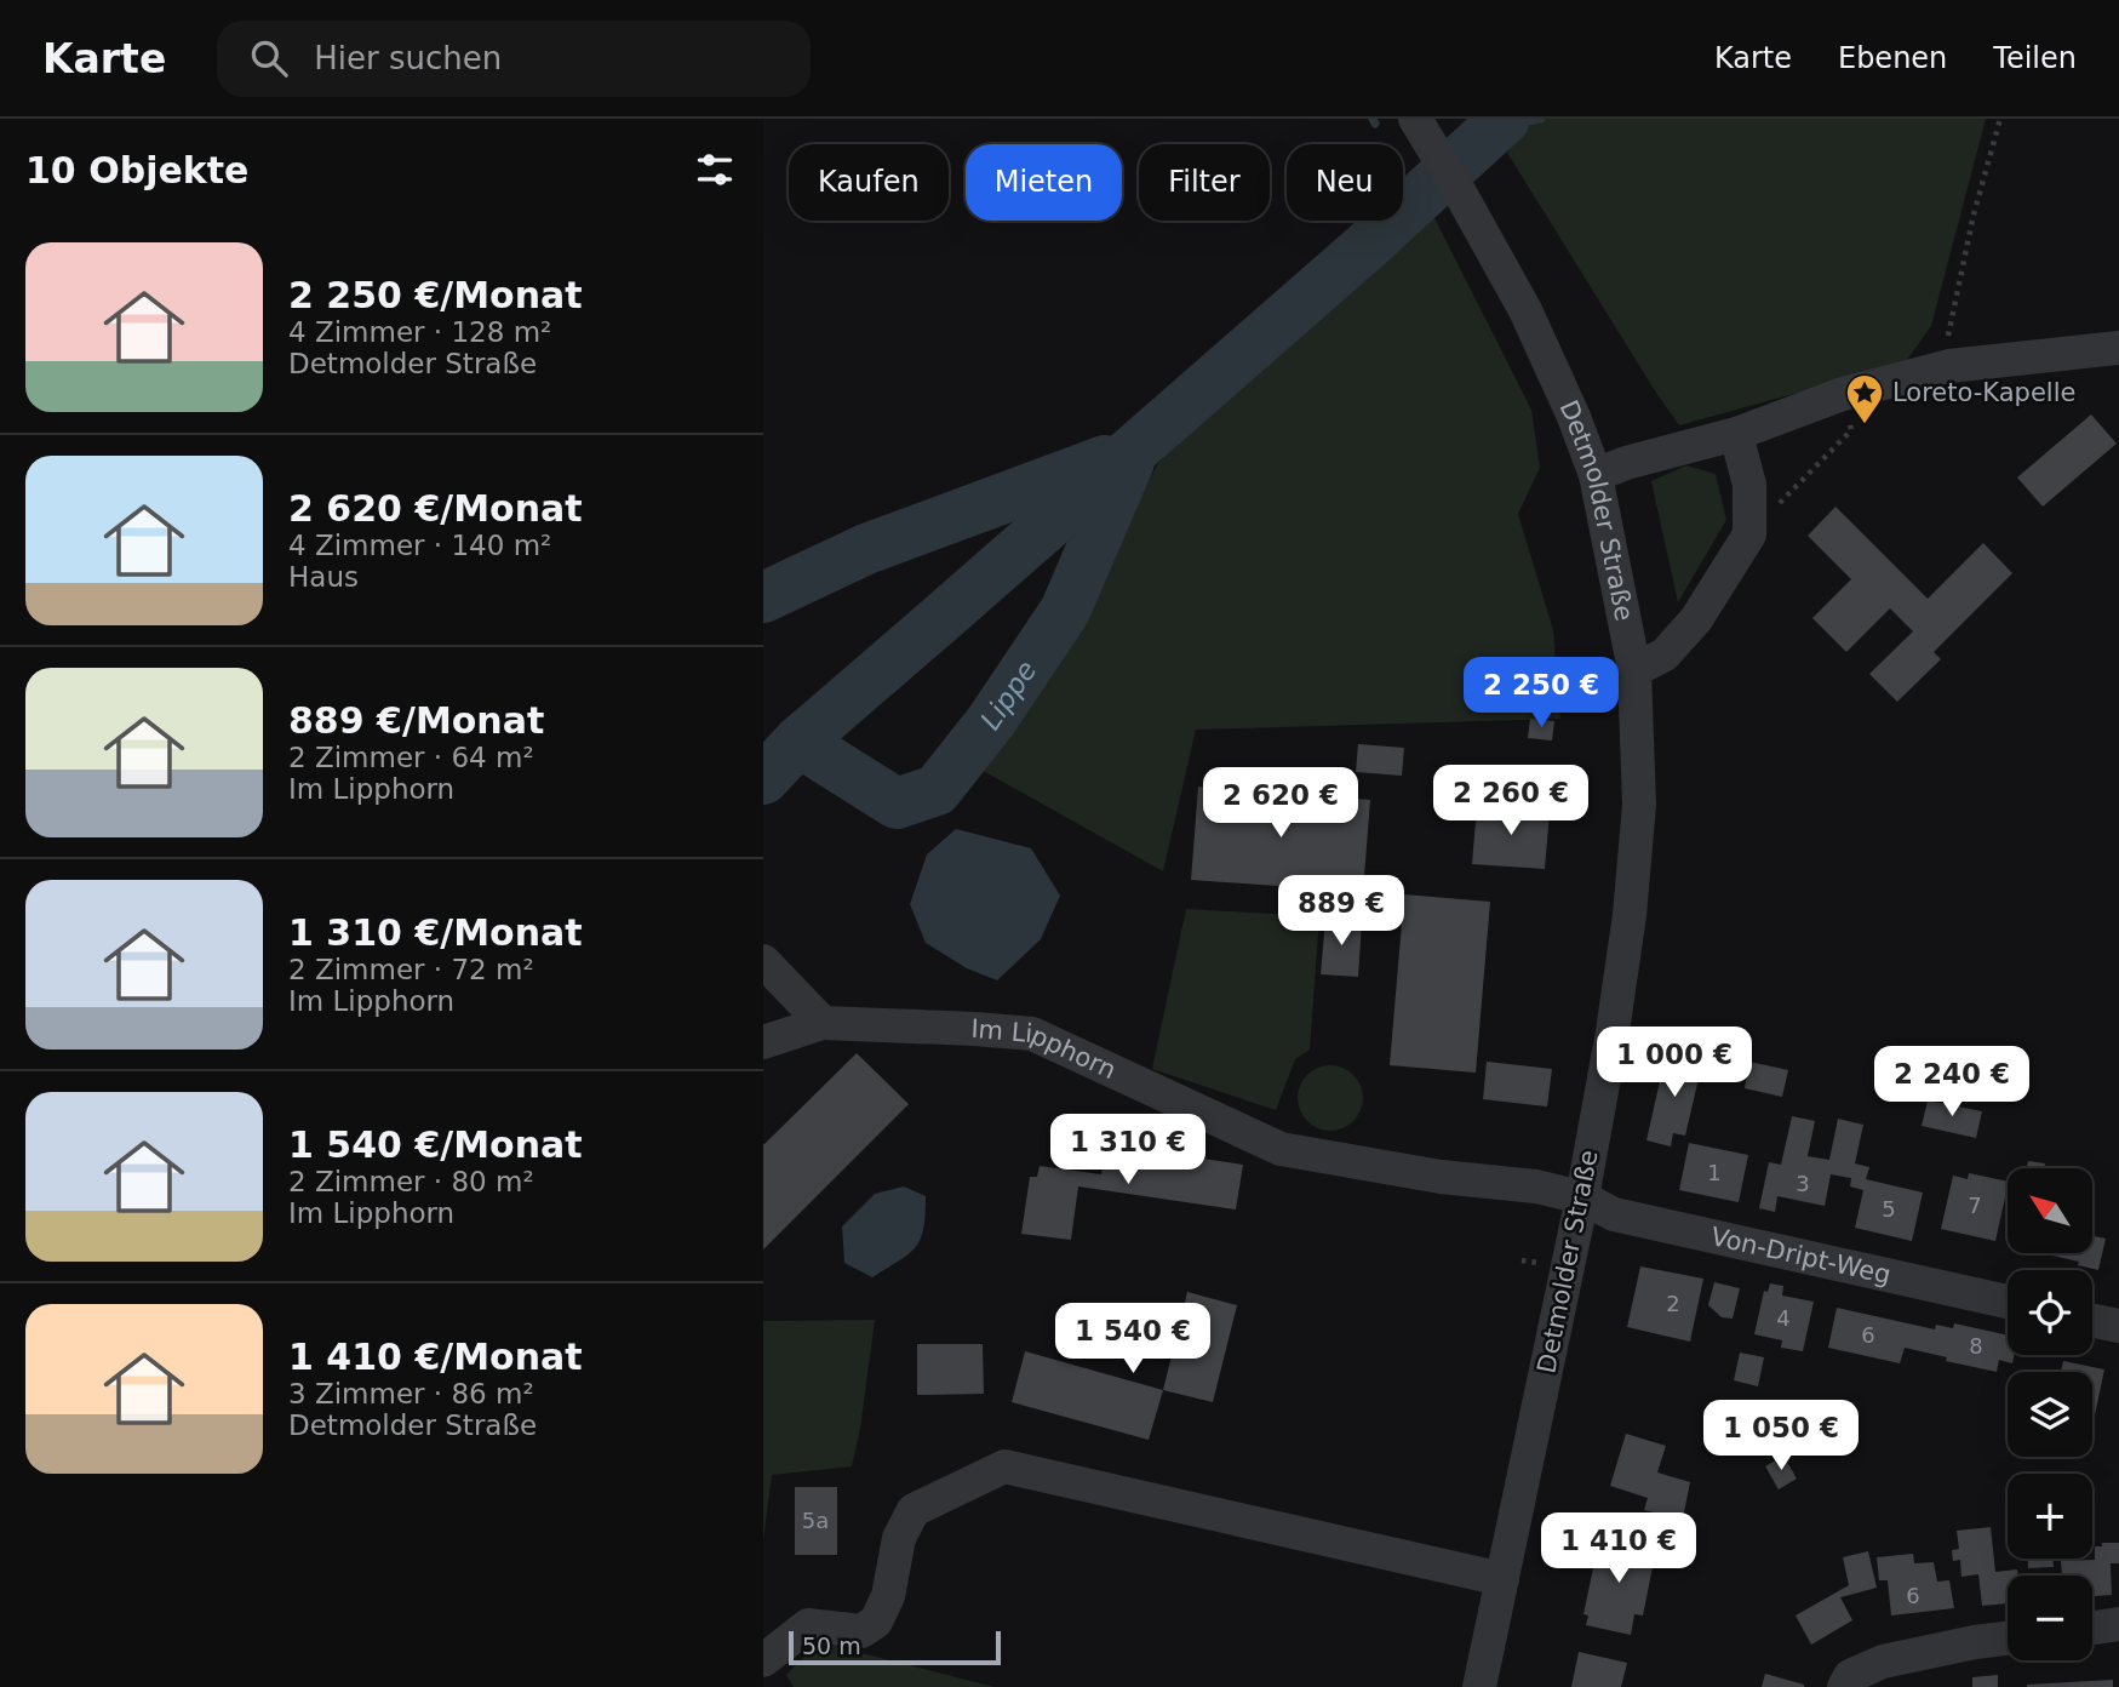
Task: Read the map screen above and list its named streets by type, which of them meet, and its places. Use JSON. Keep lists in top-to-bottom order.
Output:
{
  "streets": {
    "street": ["Detmolder Straße", "Im Lipphorn", "Von-Dript-Weg"]
  },
  "crossings": [
    ["Detmolder Straße", "Im Lipphorn"],
    ["Detmolder Straße", "Von-Dript-Weg"],
    ["Im Lipphorn", "Von-Dript-Weg"]
  ],
  "water": ["Lippe"],
  "places": {
    "place": ["Loreto-Kapelle"]
  },
  "house_numbers": [
    "1",
    "3",
    "7",
    "5",
    "2",
    "4",
    "6",
    "8",
    "5a",
    "6"
  ],
  "scale_bar": "50 m",
  "north": "top left",
  "page": {
    "header": "Karte",
    "search": "Hier suchen",
    "nav": ["Karte", "Ebenen", "Teilen"],
    "heading": "10 Objekte",
    "chip": [
      "Kaufen",
      "Mieten",
      "Filter",
      "Neu"
    ],
    "list": [
      {
        "name": "2 250 €/Monat",
        "note": "4 Zimmer · 128 m² · Detmolder Straße"
      },
      {
        "name": "2 620 €/Monat",
        "note": "4 Zimmer · 140 m² · Haus"
      },
      {
        "name": "889 €/Monat",
        "note": "2 Zimmer · 64 m² · Im Lipphorn"
      },
      {
        "name": "1 310 €/Monat",
        "note": "2 Zimmer · 72 m² · Im Lipphorn"
      },
      {
        "name": "1 540 €/Monat",
        "note": "2 Zimmer · 80 m² · Im Lipphorn"
      },
      {
        "name": "1 410 €/Monat",
        "note": "3 Zimmer · 86 m² · Detmolder Straße"
      }
    ],
    "price": [
      "2 250 €",
      "2 260 €",
      "2 620 €",
      "889 €",
      "1 000 €",
      "2 240 €",
      "1 310 €",
      "1 540 €",
      "1 050 €",
      "1 410 €"
    ],
    "map_buttons": ["+", "−"],
    "scale": "50 m"
  }
}
